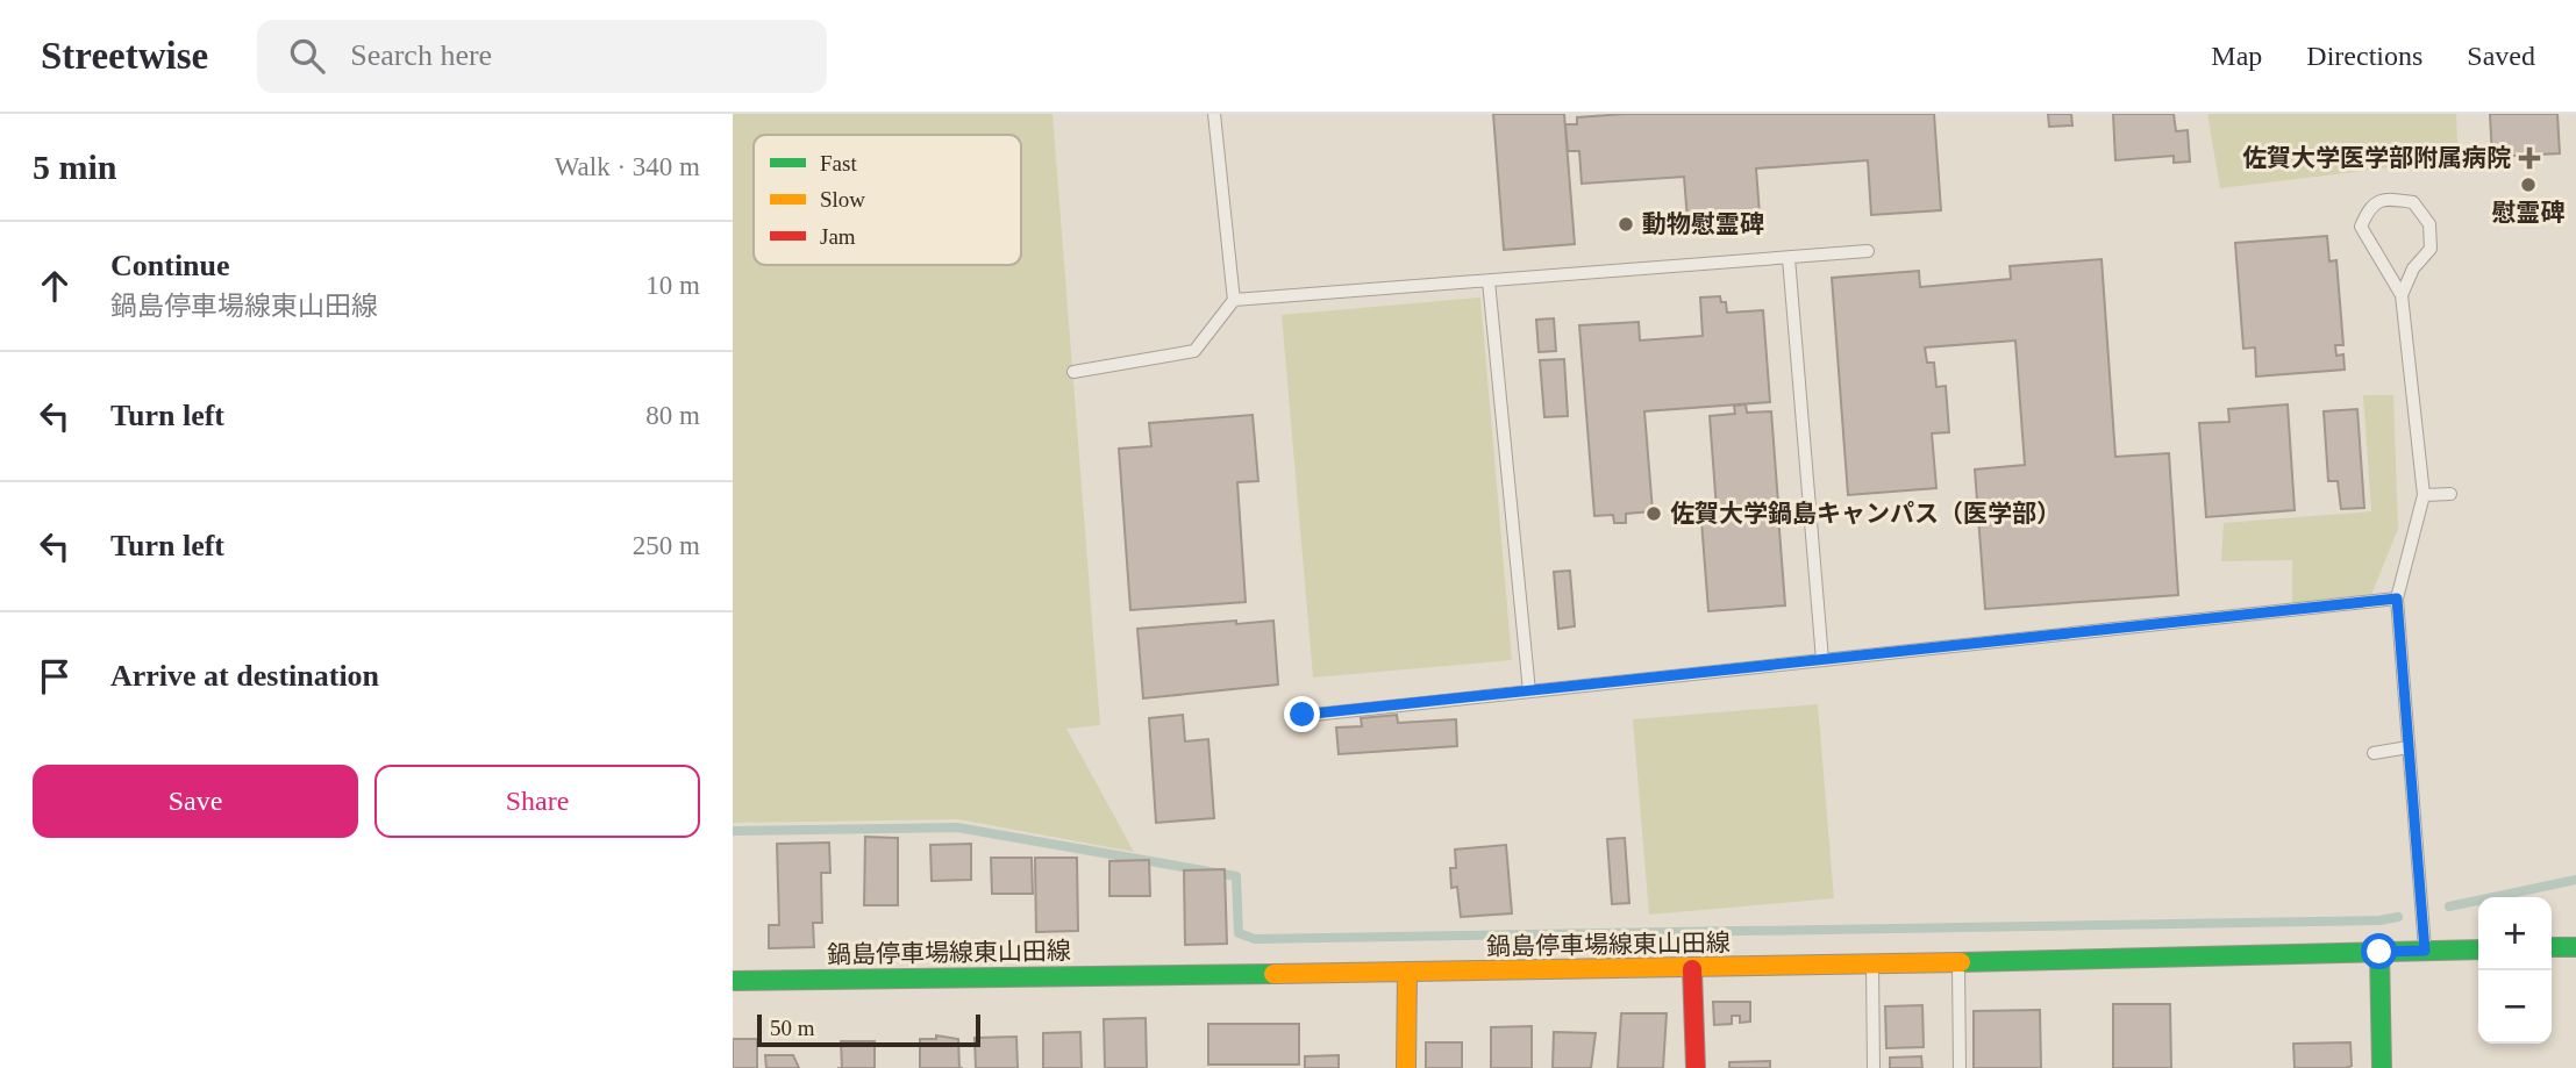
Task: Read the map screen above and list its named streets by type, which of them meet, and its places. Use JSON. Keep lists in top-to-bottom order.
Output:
{
  "streets": {
    "main road": ["鍋島停車場線東山田線"]
  },
  "places": {
    "health": ["佐賀大学医学部附属病院"],
    "other": ["慰霊碑", "動物慰霊碑", "佐賀大学鍋島キャンパス（医学部）"]
  },
  "legend": ["Fast", "Slow", "Jam"],
  "scale_bar": "50 m",
  "page": {
    "header": "Streetwise",
    "search": "Search here",
    "nav": ["Map", "Directions", "Saved"],
    "heading": ["5 min", "Walk · 340 m"],
    "list": [
      ["Continue", "鍋島停車場線東山田線", "10 m"],
      ["Turn left", "80 m"],
      ["Turn left", "250 m"],
      "Arrive at destination"
    ],
    "buttons": ["Save", "Share"],
    "map_buttons": ["+", "−"],
    "scale": "50 m"
  }
}
